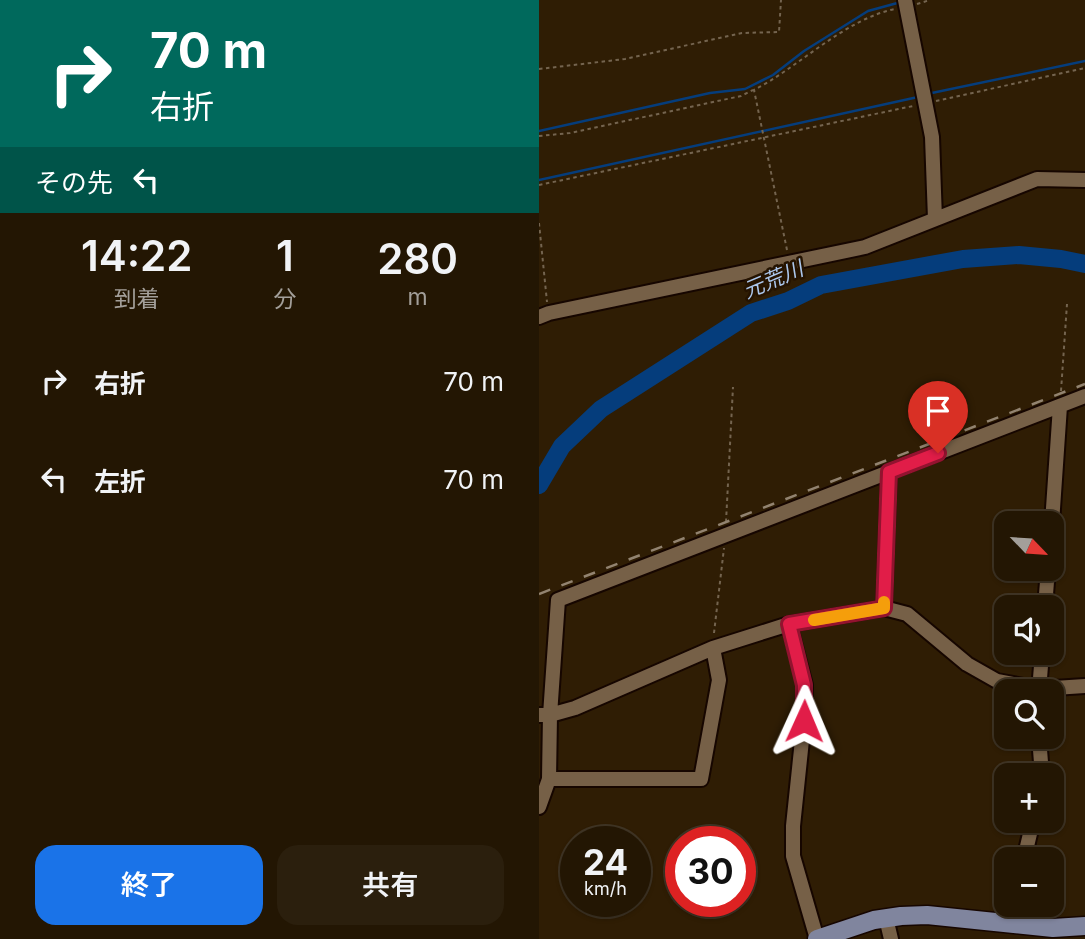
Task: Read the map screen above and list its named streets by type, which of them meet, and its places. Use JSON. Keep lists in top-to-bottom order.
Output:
{
  "water": ["元荒川"],
  "north": "bottom right",
  "page": {
    "turn": ["70 m", "右折"],
    "then": "その先",
    "eta": [
      "14:22",
      "到着",
      "1",
      "分",
      "280",
      "m"
    ],
    "list": [
      {
        "name": "右折",
        "value": "70 m"
      },
      {
        "name": "左折",
        "value": "70 m"
      }
    ],
    "map_buttons": ["+", "−"],
    "speed": "24 km/h",
    "limit": "30",
    "buttons": ["終了", "共有"]
  }
}
